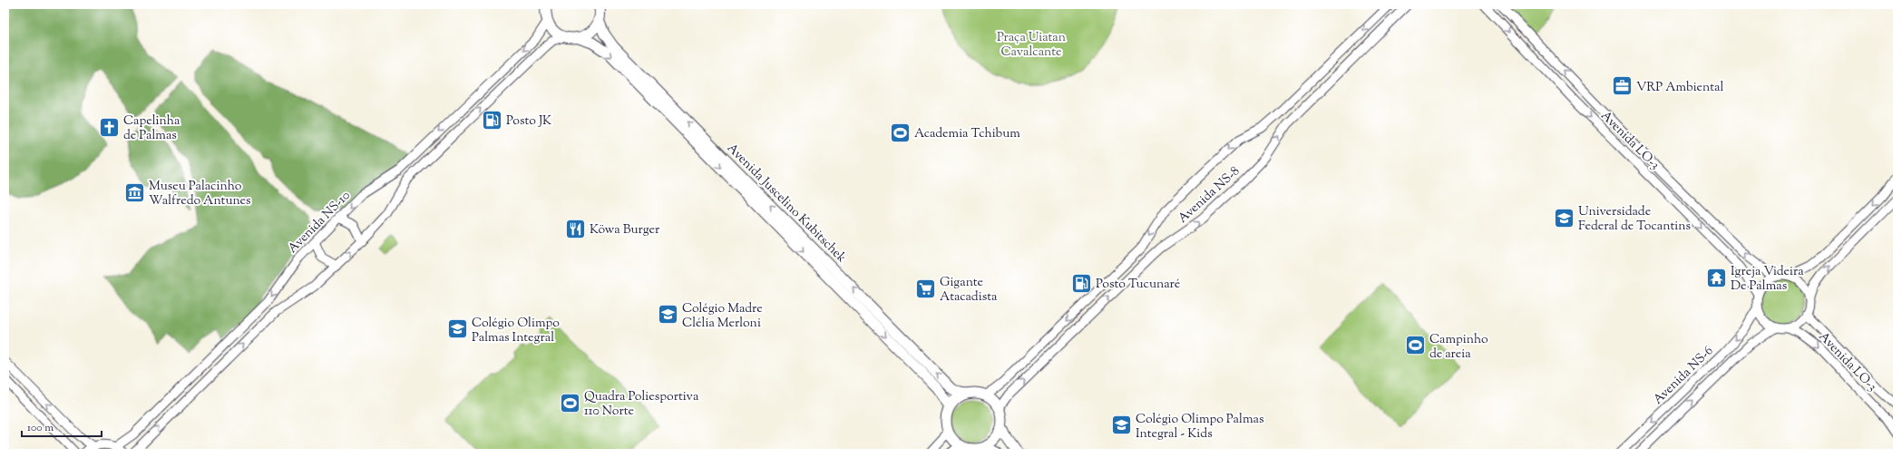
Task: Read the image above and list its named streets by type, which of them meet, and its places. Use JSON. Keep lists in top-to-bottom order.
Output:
{
  "streets": {
    "main road": ["Avenida Juscelino Kubitschek"],
    "street": [
      "Avenida LO-3",
      "Avenida NS-8",
      "Avenida NS-10",
      "Avenida NS-6"
    ]
  },
  "crossings": [
    ["Avenida LO-3", "Avenida NS-6"],
    ["Avenida NS-8", "Avenida Juscelino Kubitschek"]
  ],
  "parks": ["Praça Uiatan Cavalcante"],
  "places": {
    "office": ["VRP Ambiental"],
    "fuel station": ["Posto JK", "Posto Tucunaré"],
    "church": ["Capelinha de Palmas"],
    "sports": ["Academia Tchibum", "Campinho de areia", "Quadra Poliesportiva 110 Norte"],
    "museum": ["Museu Palacinho Walfredo Antunes"],
    "school or university": [
      "Universidade Federal de Tocantins",
      "Colégio Madre Clélia Merloni",
      "Colégio Olimpo Palmas Integral",
      "Colégio Olimpo Palmas Integral - Kids"
    ],
    "restaurant": ["Köwa Burger"],
    "temple": ["Igreja Videira De Palmas"],
    "supermarket": ["Gigante Atacadista"]
  },
  "scale_bar": "100 m"
}
